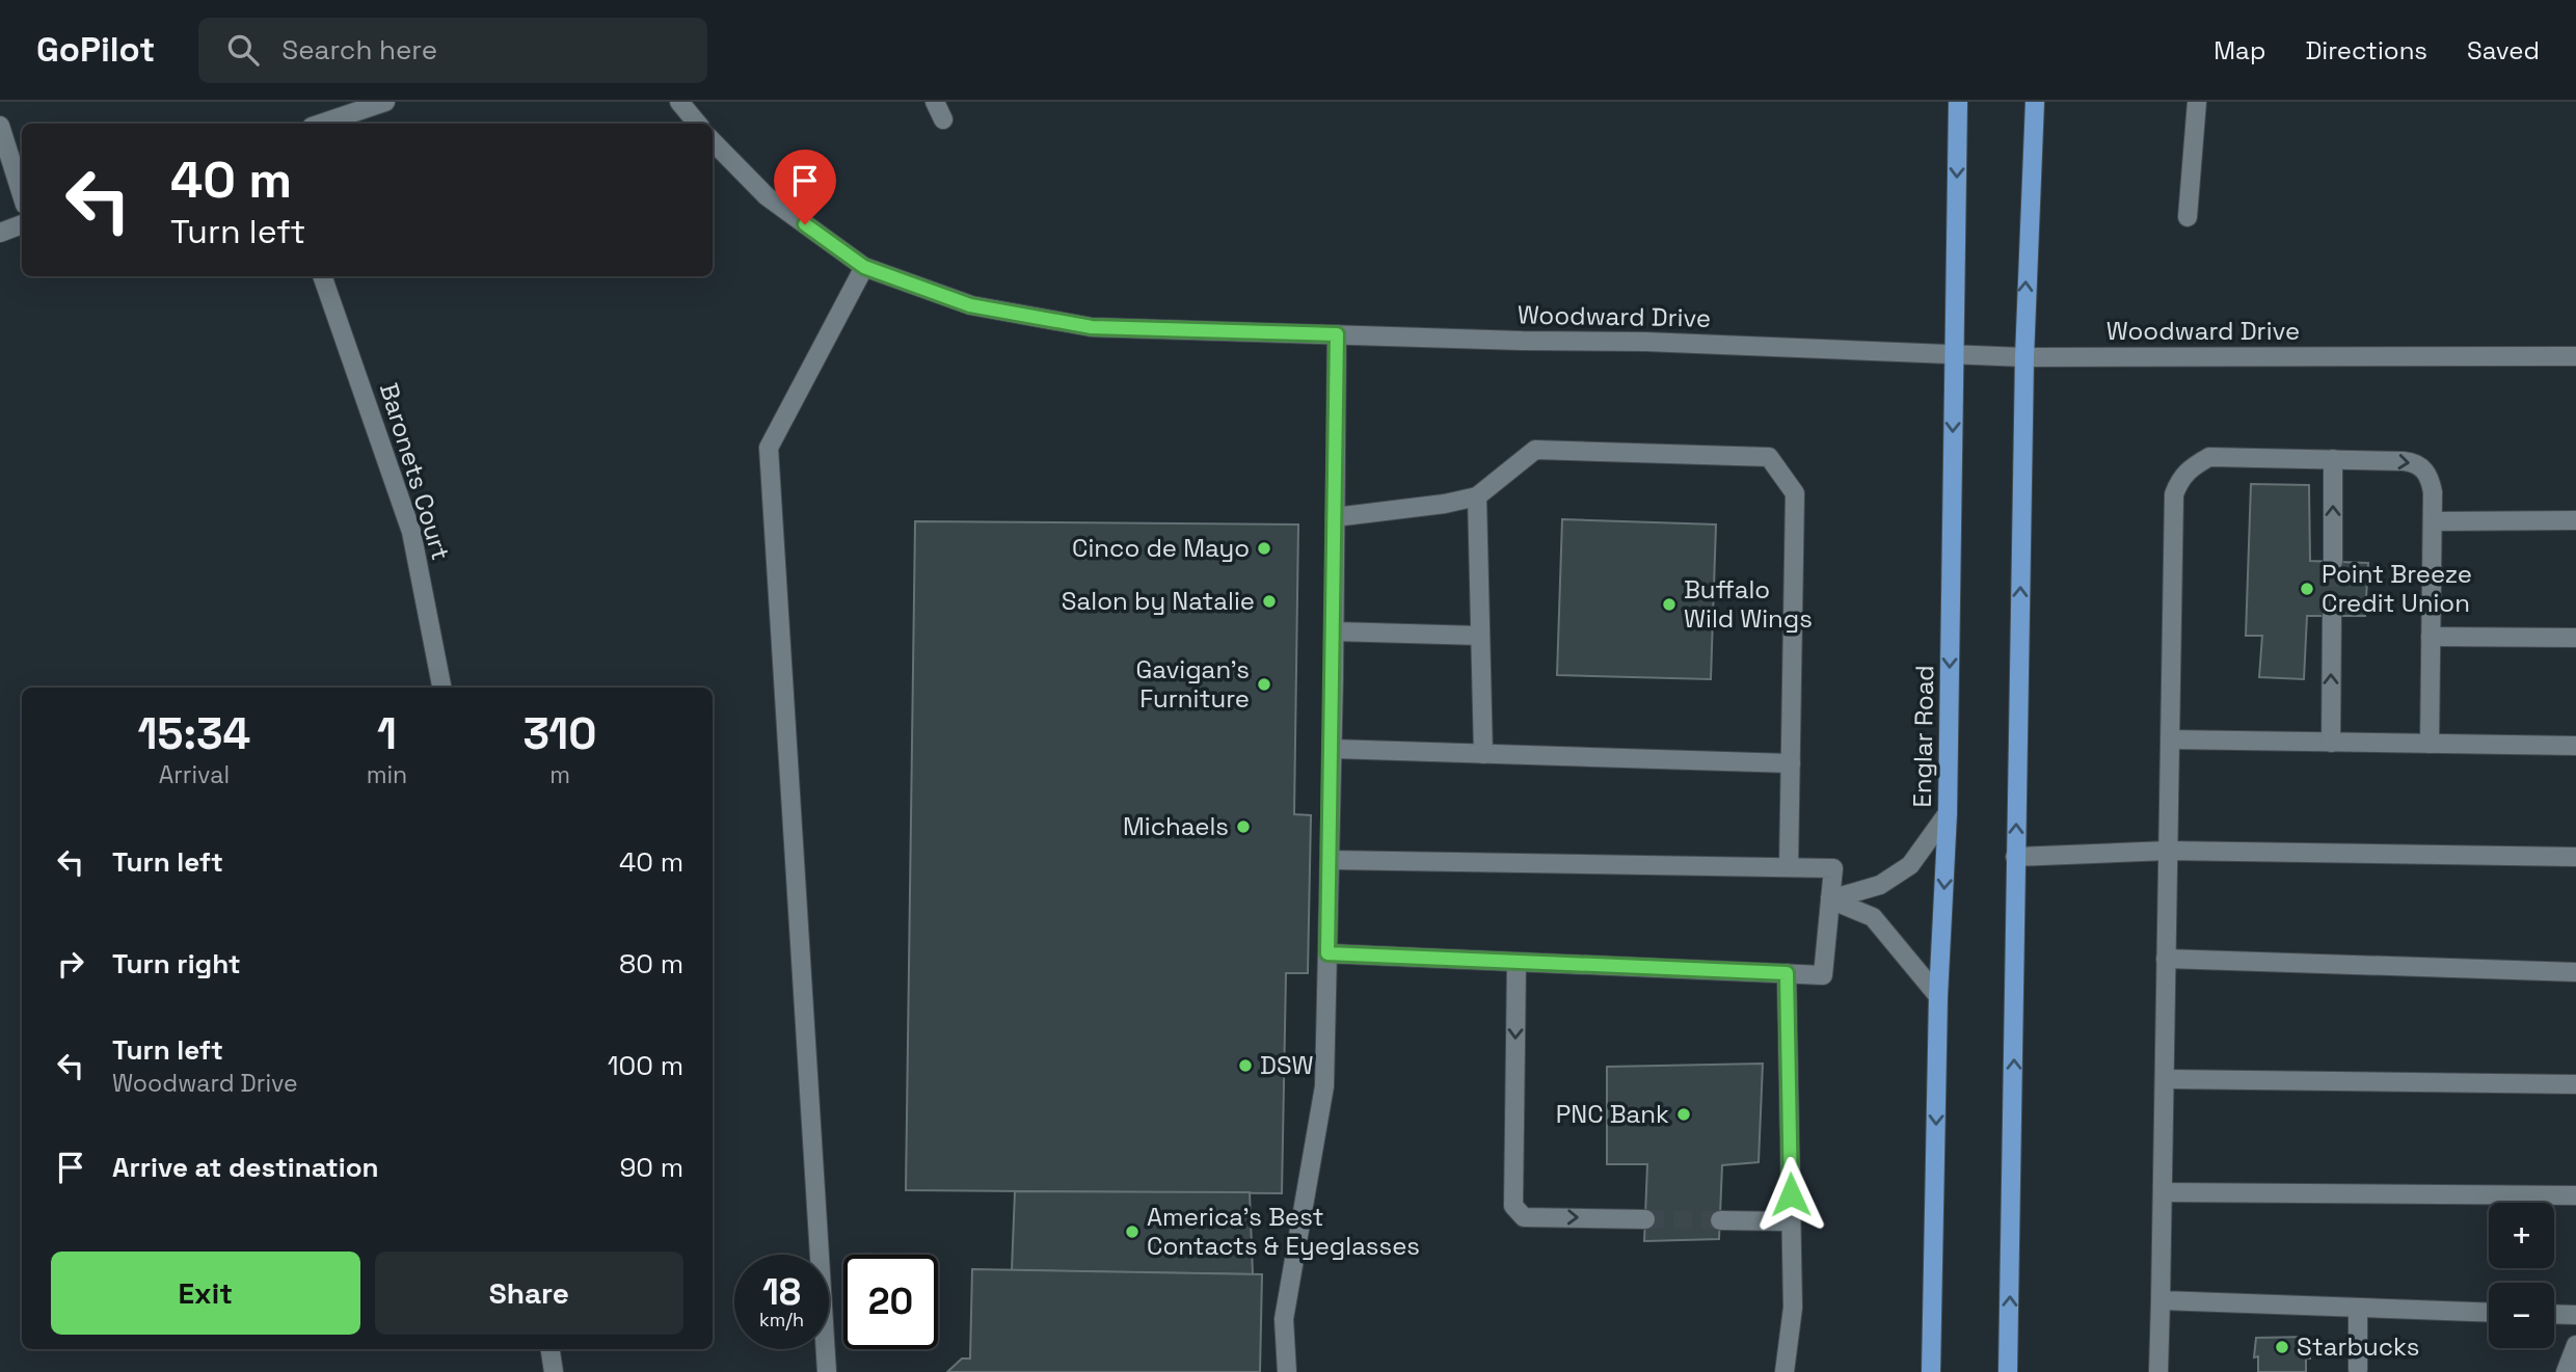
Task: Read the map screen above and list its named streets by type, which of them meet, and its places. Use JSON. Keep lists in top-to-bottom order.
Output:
{
  "streets": {
    "main road": ["Englar Road"],
    "street": ["Woodward Drive", "Baronets Court"]
  },
  "crossings": [
    ["Woodward Drive", "Englar Road"]
  ],
  "places": [
    "Cinco de Mayo",
    "Point Breeze Credit Union",
    "Salon by Natalie",
    "Buffalo Wild Wings",
    "Gavigan's Furniture",
    "Michaels",
    "DSW",
    "PNC Bank",
    "America's Best Contacts & Eyeglasses",
    "Starbucks"
  ],
  "page": {
    "header": "GoPilot",
    "search": "Search here",
    "nav": ["Map", "Directions", "Saved"],
    "turn": ["40 m", "Turn left"],
    "eta": [
      "15:34",
      "Arrival",
      "1",
      "min",
      "310",
      "m"
    ],
    "list": [
      {
        "name": "Turn left",
        "value": "40 m"
      },
      {
        "name": "Turn right",
        "value": "80 m"
      },
      {
        "name": "Turn left",
        "note": "Woodward Drive",
        "value": "100 m"
      },
      {
        "name": "Arrive at destination",
        "value": "90 m"
      }
    ],
    "map_buttons": ["+", "−"],
    "buttons": ["Exit", "Share"],
    "speed": "18 km/h",
    "limit": "20"
  }
}
